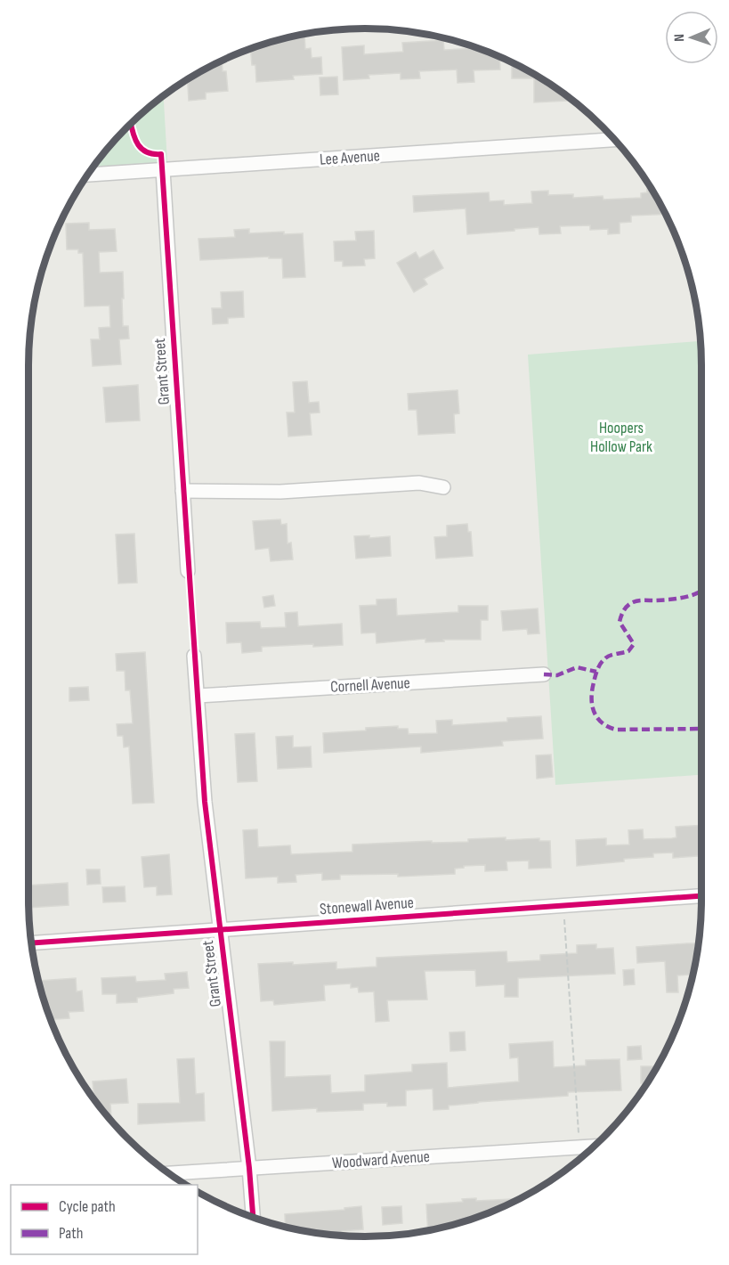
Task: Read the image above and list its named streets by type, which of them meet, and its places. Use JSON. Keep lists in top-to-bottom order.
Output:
{
  "streets": {
    "street": [
      "Lee Avenue",
      "Grant Street",
      "Cornell Avenue",
      "Stonewall Avenue",
      "Woodward Avenue"
    ]
  },
  "crossings": [
    ["Lee Avenue", "Grant Street"],
    ["Grant Street", "Cornell Avenue"],
    ["Grant Street", "Stonewall Avenue"],
    ["Grant Street", "Woodward Avenue"]
  ],
  "parks": ["Hoopers Hollow Park"],
  "legend": ["Cycle path", "Path"],
  "north": "left"
}
